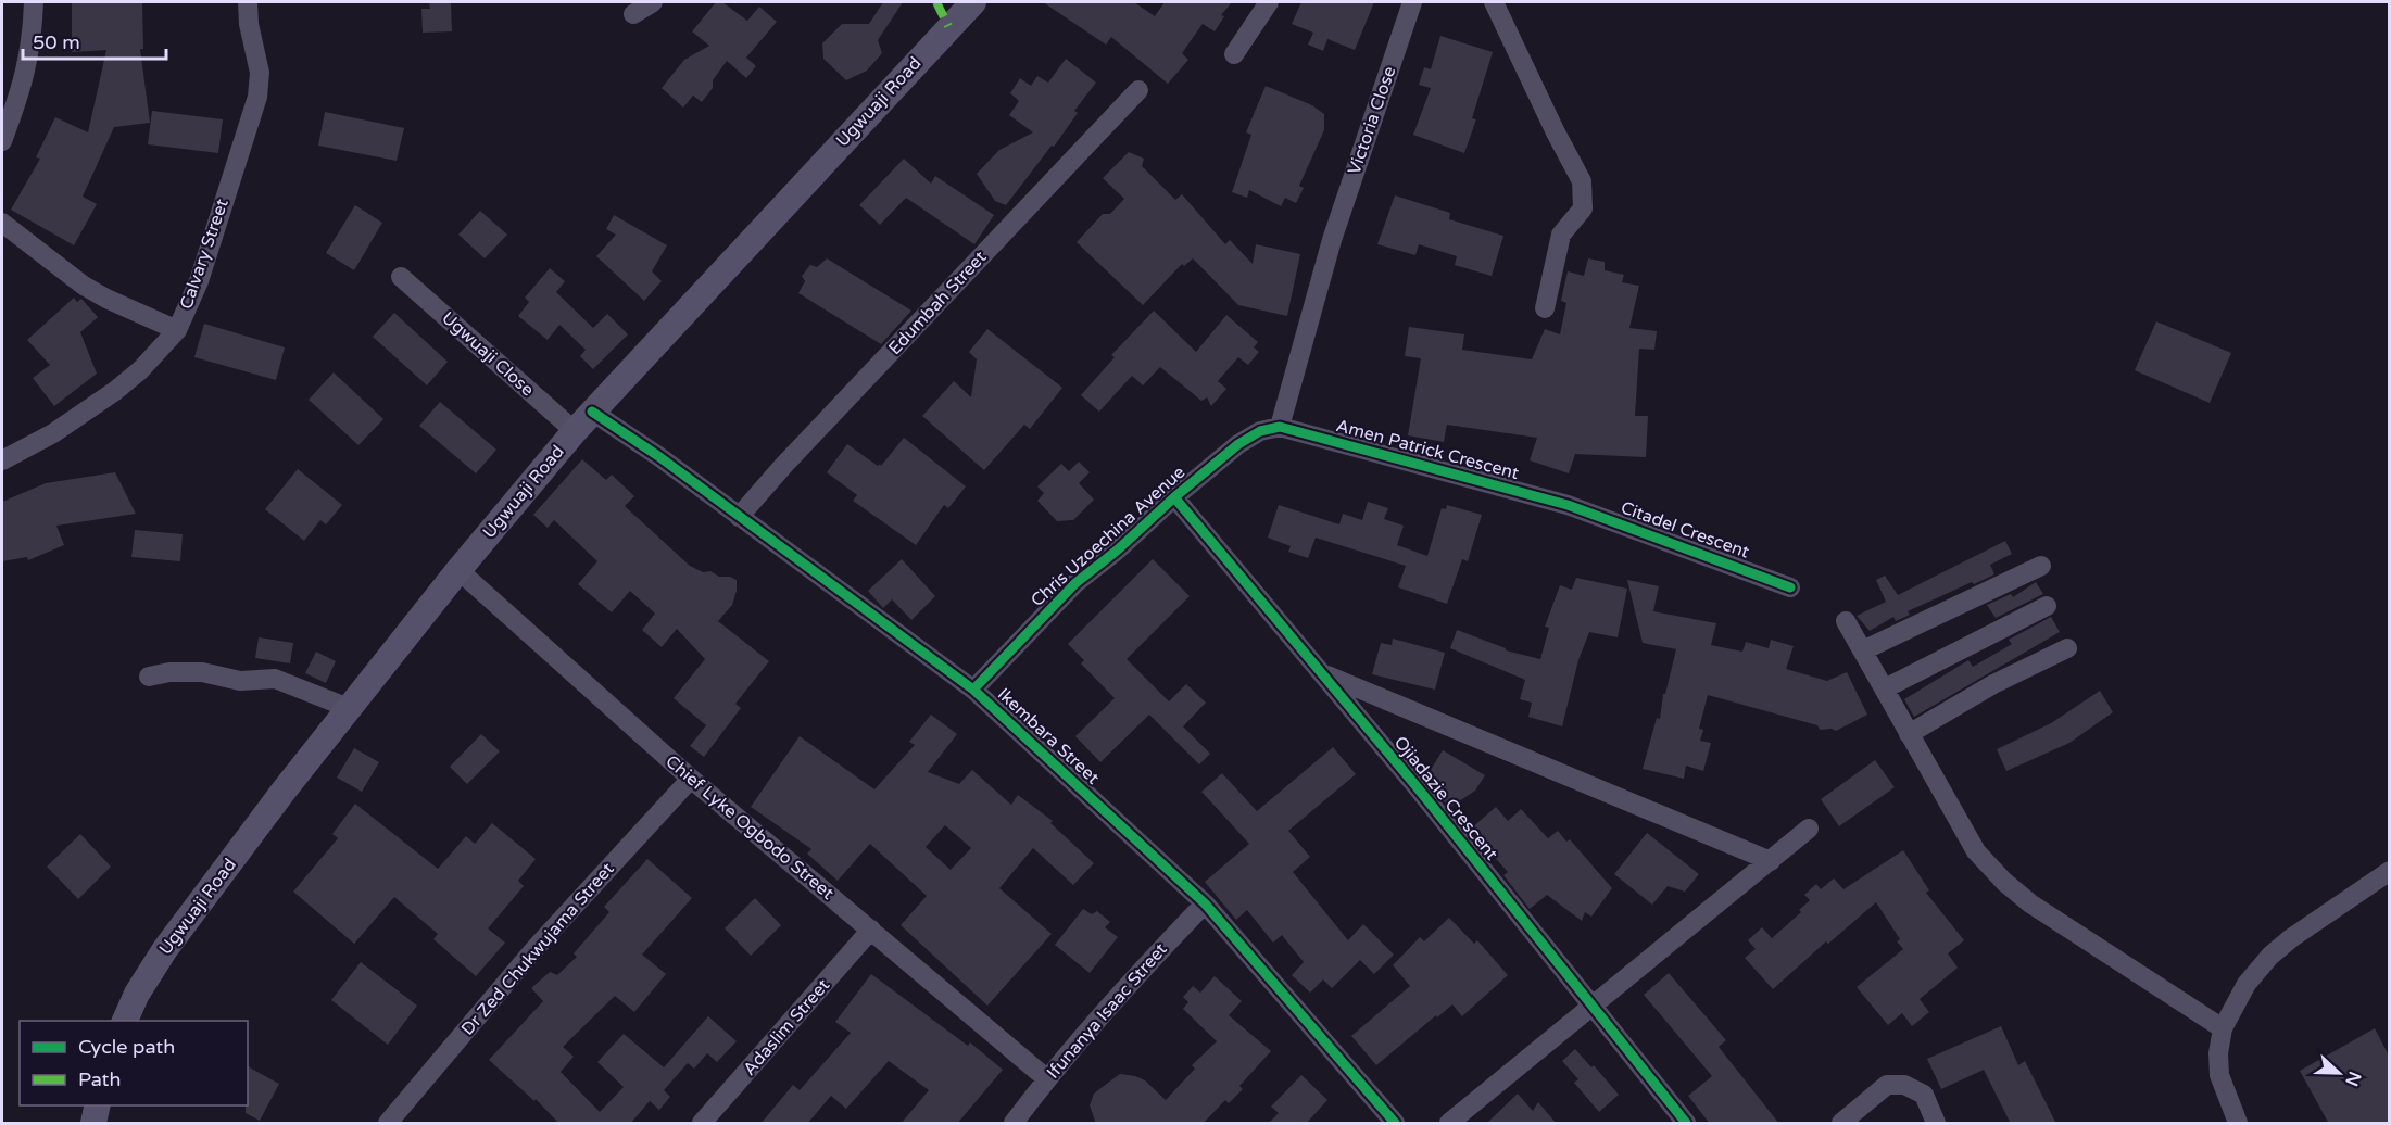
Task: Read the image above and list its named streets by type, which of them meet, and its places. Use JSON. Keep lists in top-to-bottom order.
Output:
{
  "streets": {
    "main road": ["Ugwuaji Road"],
    "street": [
      "Victoria Close",
      "Calvary Street",
      "Edumbah Street",
      "Ugwuaji Close",
      "Amen Patrick Crescent",
      "Citadel Crescent",
      "Chris Uzoechina Avenue",
      "Ikembara Street",
      "Ojiadazie Crescent",
      "Chief Lyke Ogbodo Street",
      "Dr Zed Chukwujama Street",
      "Ifunanya Isaac Street",
      "Adaslim Street"
    ]
  },
  "crossings": [
    ["Ugwuaji Road", "Ugwuaji Close"],
    ["Ugwuaji Road", "Ikembara Street"],
    ["Ugwuaji Road", "Chief Lyke Ogbodo Street"],
    ["Victoria Close", "Amen Patrick Crescent"],
    ["Victoria Close", "Chris Uzoechina Avenue"],
    ["Edumbah Street", "Ikembara Street"],
    ["Amen Patrick Crescent", "Citadel Crescent"],
    ["Amen Patrick Crescent", "Chris Uzoechina Avenue"],
    ["Chris Uzoechina Avenue", "Ikembara Street"],
    ["Chris Uzoechina Avenue", "Ojiadazie Crescent"],
    ["Ikembara Street", "Ifunanya Isaac Street"],
    ["Chief Lyke Ogbodo Street", "Dr Zed Chukwujama Street"],
    ["Chief Lyke Ogbodo Street", "Ifunanya Isaac Street"],
    ["Chief Lyke Ogbodo Street", "Adaslim Street"]
  ],
  "legend": ["Cycle path", "Path"],
  "scale_bar": "50 m",
  "north": "right"
}
